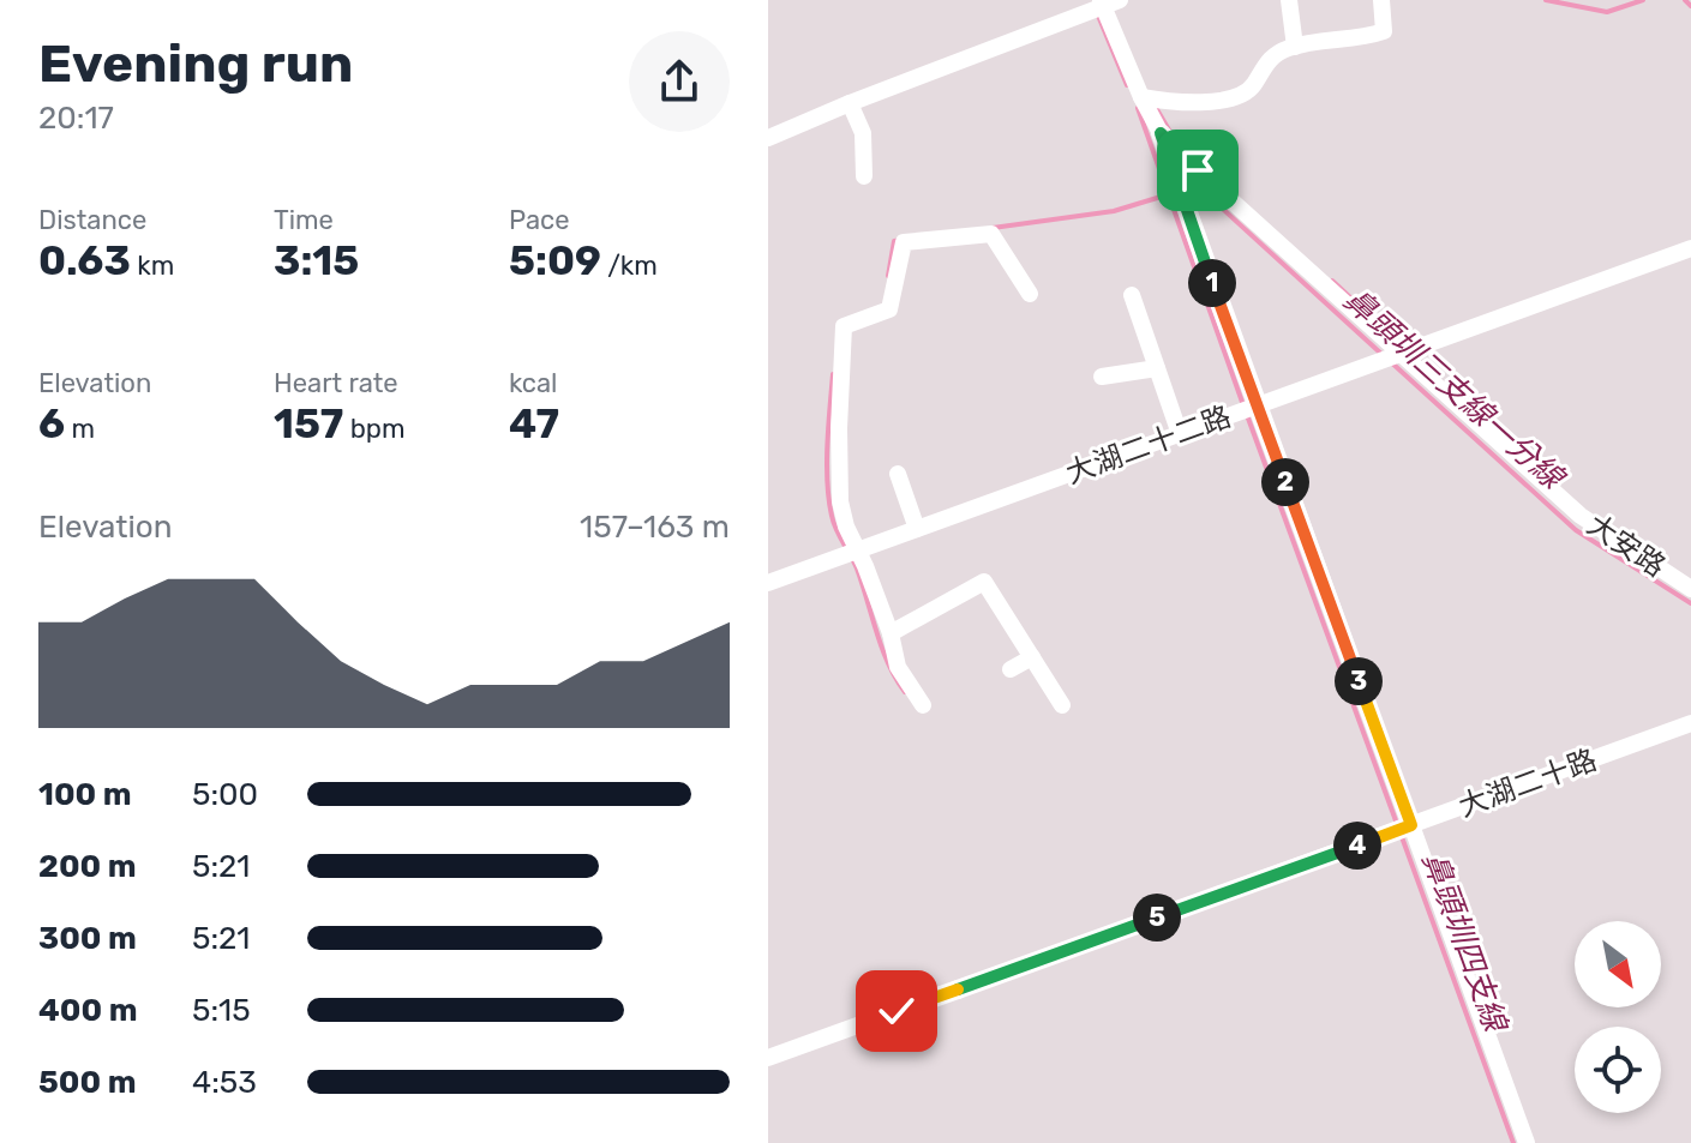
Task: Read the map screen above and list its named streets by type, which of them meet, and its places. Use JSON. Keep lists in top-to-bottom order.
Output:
{
  "streets": {
    "street": ["大湖二十二路", "大安路", "大湖二十路"]
  },
  "crossings": [
    ["大湖二十二路", "大安路"]
  ],
  "water": ["鼻頭圳三支線一分線", "鼻頭圳四支線"],
  "north": "bottom right",
  "page": {
    "heading": ["Evening run", "20:17"],
    "stats": [
      ["Distance", "0.63 km"],
      ["Time", "3:15"],
      ["Pace", "5:09 /km"],
      ["Elevation", "6 m"],
      ["Heart rate", "157 bpm"],
      ["kcal", "47"]
    ],
    "pins": [
      "1",
      "2",
      "3",
      "4",
      "5"
    ],
    "chart": ["Elevation", "157–163 m"],
    "list": [
      {
        "name": "100 m",
        "note": "5:00"
      },
      {
        "name": "200 m",
        "note": "5:21"
      },
      {
        "name": "300 m",
        "note": "5:21"
      },
      {
        "name": "400 m",
        "note": "5:15"
      },
      {
        "name": "500 m",
        "note": "4:53"
      }
    ]
  }
}
